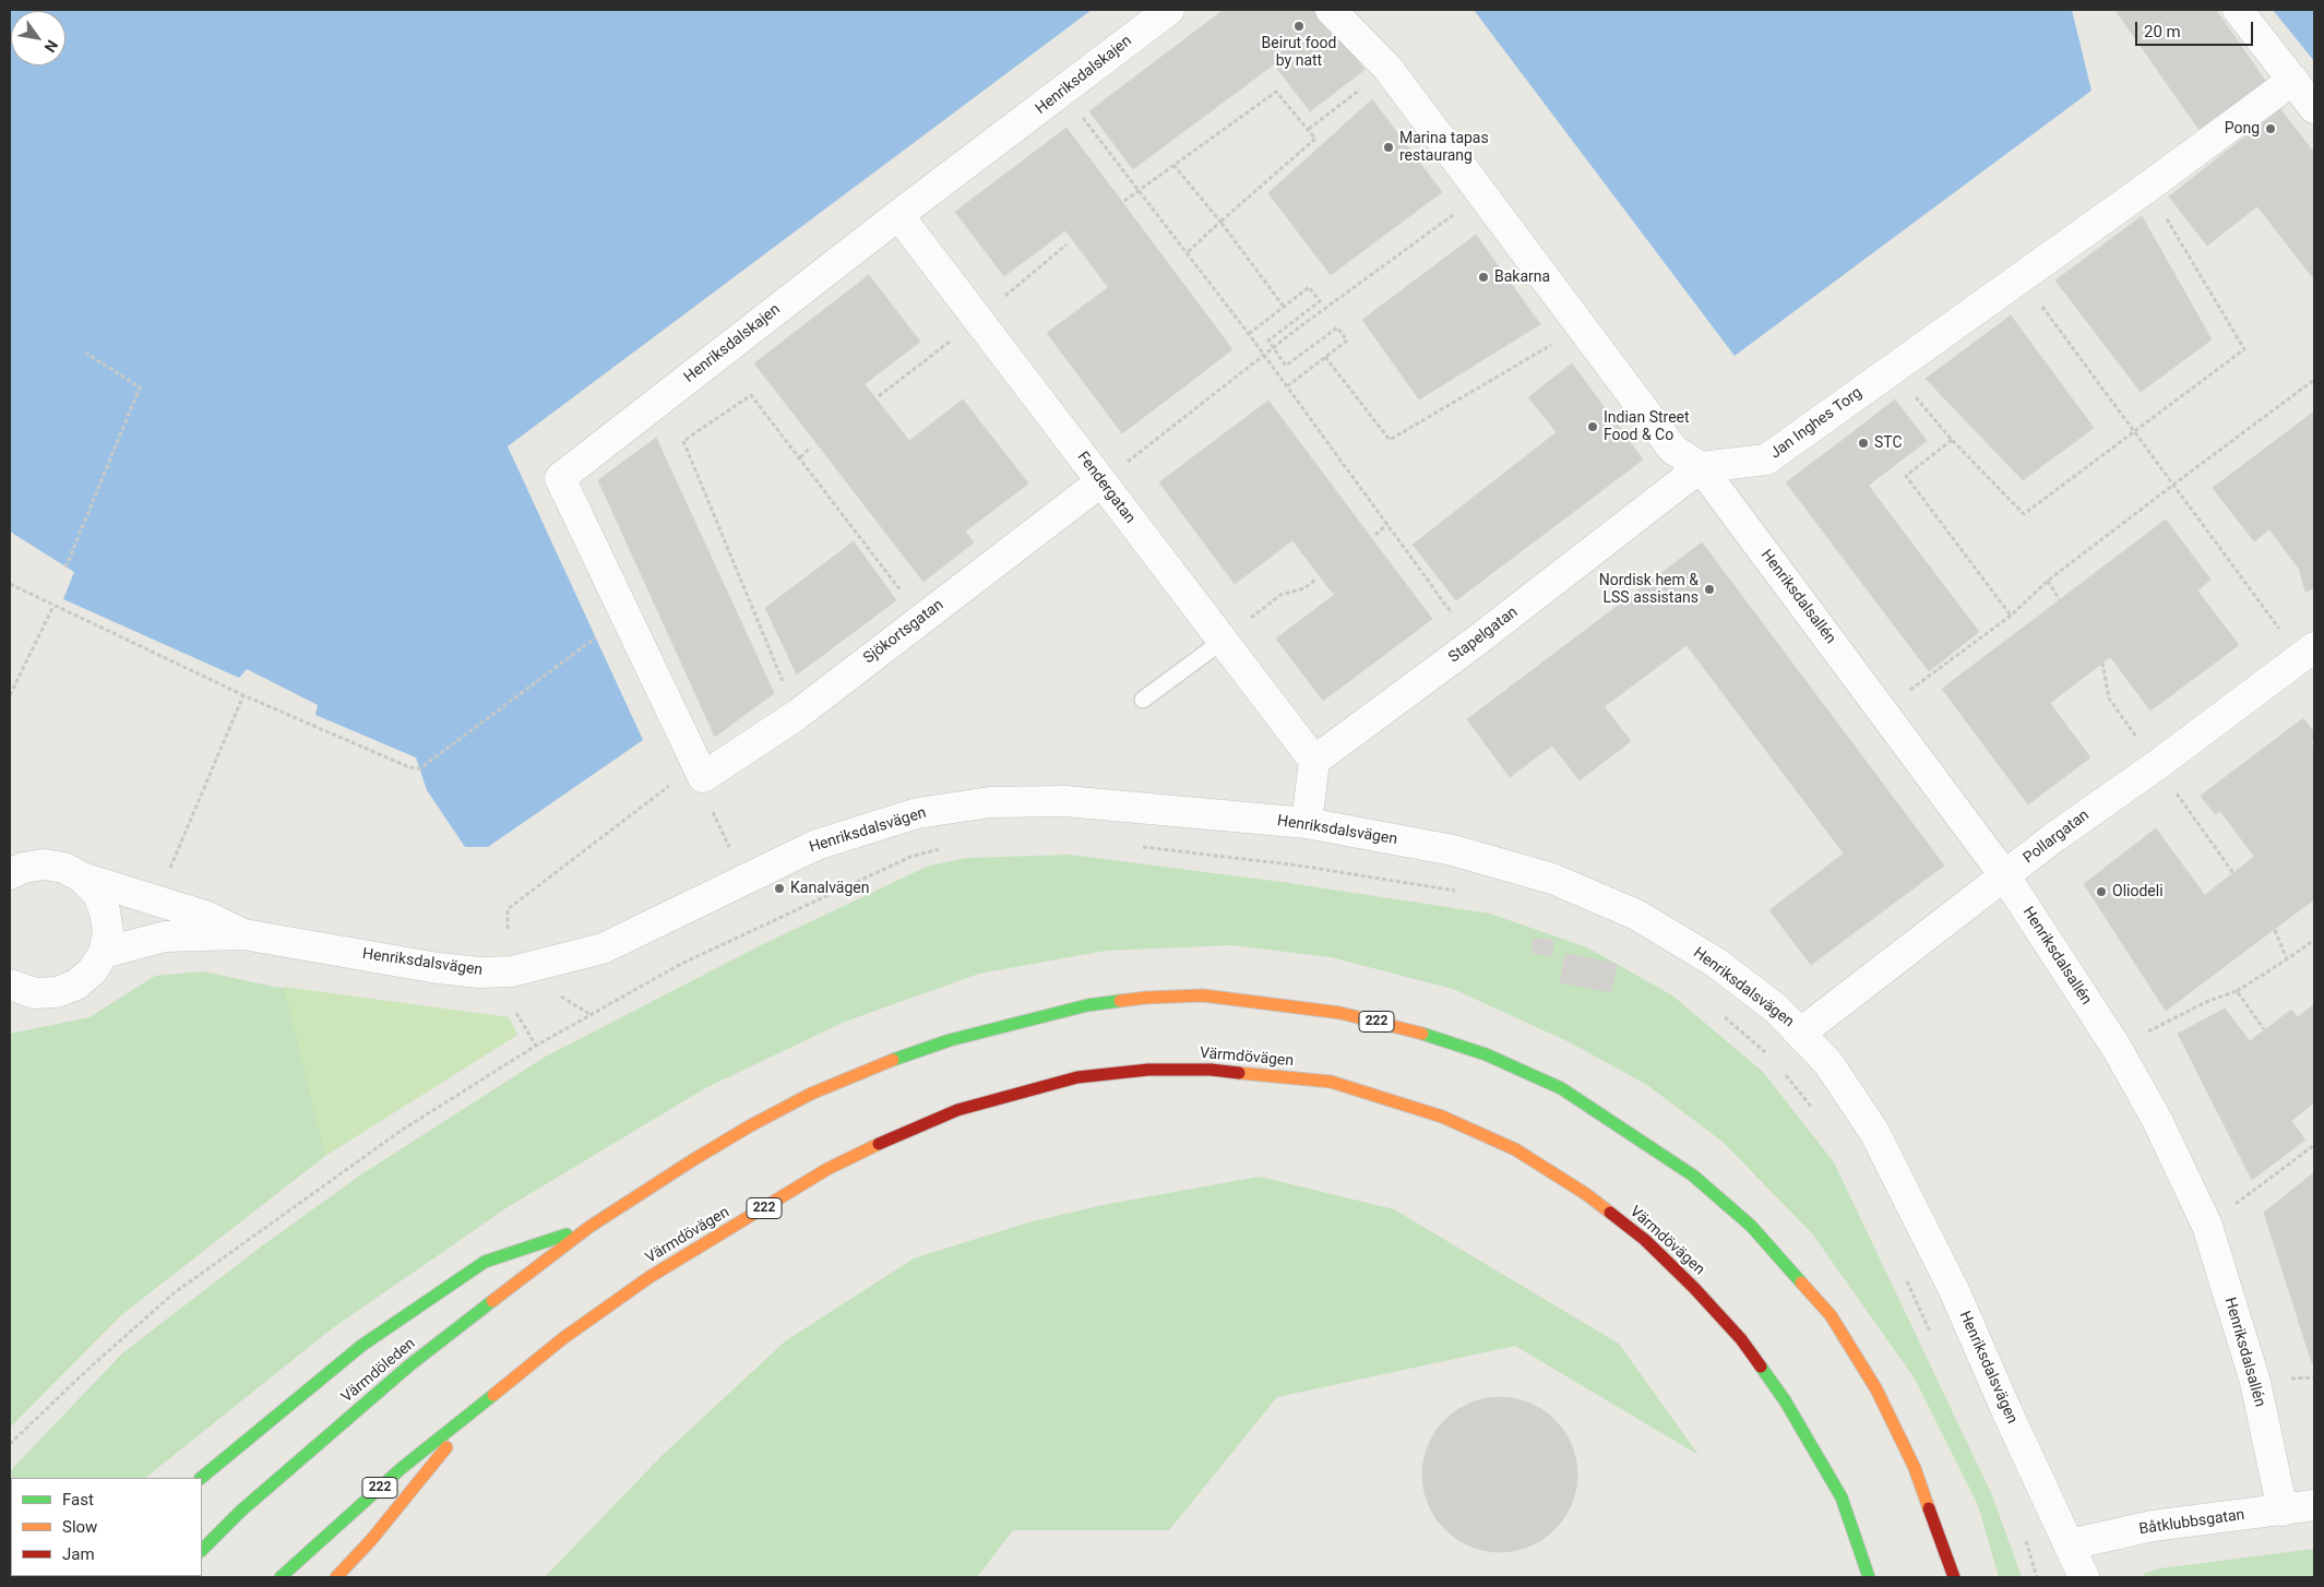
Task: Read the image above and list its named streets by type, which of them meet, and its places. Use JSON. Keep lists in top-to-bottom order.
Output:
{
  "streets": {
    "main road": ["222", "Värmdövägen", "Värmdöleden"],
    "street": [
      "Henriksdalskajen",
      "Jan Inghes Torg",
      "Fendergatan",
      "Henriksdalsallén",
      "Sjökortsgatan",
      "Stapelgatan",
      "Henriksdalsvägen",
      "Pollargatan",
      "Båtklubbsgatan"
    ]
  },
  "crossings": [
    ["Henriksdalskajen", "Fendergatan"],
    ["Henriksdalskajen", "Sjökortsgatan"],
    ["Jan Inghes Torg", "Henriksdalsallén"],
    ["Jan Inghes Torg", "Stapelgatan"],
    ["Fendergatan", "Sjökortsgatan"],
    ["Fendergatan", "Stapelgatan"],
    ["Henriksdalsallén", "Stapelgatan"],
    ["Henriksdalsallén", "Pollargatan"],
    ["Henriksdalsallén", "Båtklubbsgatan"],
    ["Henriksdalsvägen", "Pollargatan"],
    ["Henriksdalsvägen", "Båtklubbsgatan"],
    ["222", "Värmdövägen"],
    ["222", "Värmdöleden"]
  ],
  "places": [
    "Beirut food by natt",
    "Pong",
    "Marina tapas restaurang",
    "Bakarna",
    "Indian Street Food & Co",
    "STC",
    "Nordisk hem & LSS assistans",
    "Kanalvägen",
    "Oliodeli"
  ],
  "legend": ["Fast", "Slow", "Jam"],
  "scale_bar": "20 m",
  "north": "bottom right"
}
